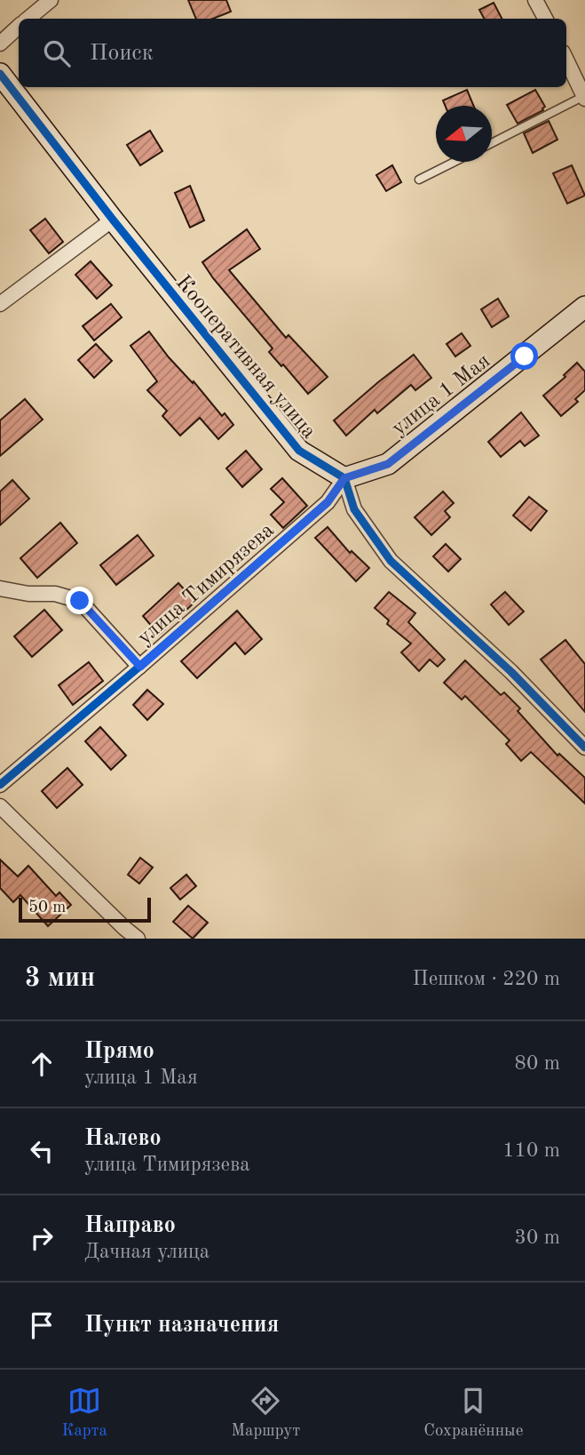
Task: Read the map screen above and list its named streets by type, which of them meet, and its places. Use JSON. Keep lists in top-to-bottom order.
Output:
{
  "streets": {
    "street": ["Кооперативная улица", "улица 1 Мая", "улица Тимирязева"]
  },
  "crossings": [
    ["Кооперативная улица", "улица 1 Мая"],
    ["Кооперативная улица", "улица Тимирязева"],
    ["улица 1 Мая", "улица Тимирязева"]
  ],
  "scale_bar": "50 m",
  "north": "left",
  "page": {
    "search": "Поиск",
    "scale": "50 m",
    "heading": ["3 мин", "Пешком · 220 m"],
    "list": [
      ["Прямо", "улица 1 Мая", "80 m"],
      ["Налево", "улица Тимирязева", "110 m"],
      ["Направо", "Дачная улица", "30 m"],
      "Пункт назначения"
    ],
    "nav": ["Карта", "Маршрут", "Сохранённые"]
  }
}
